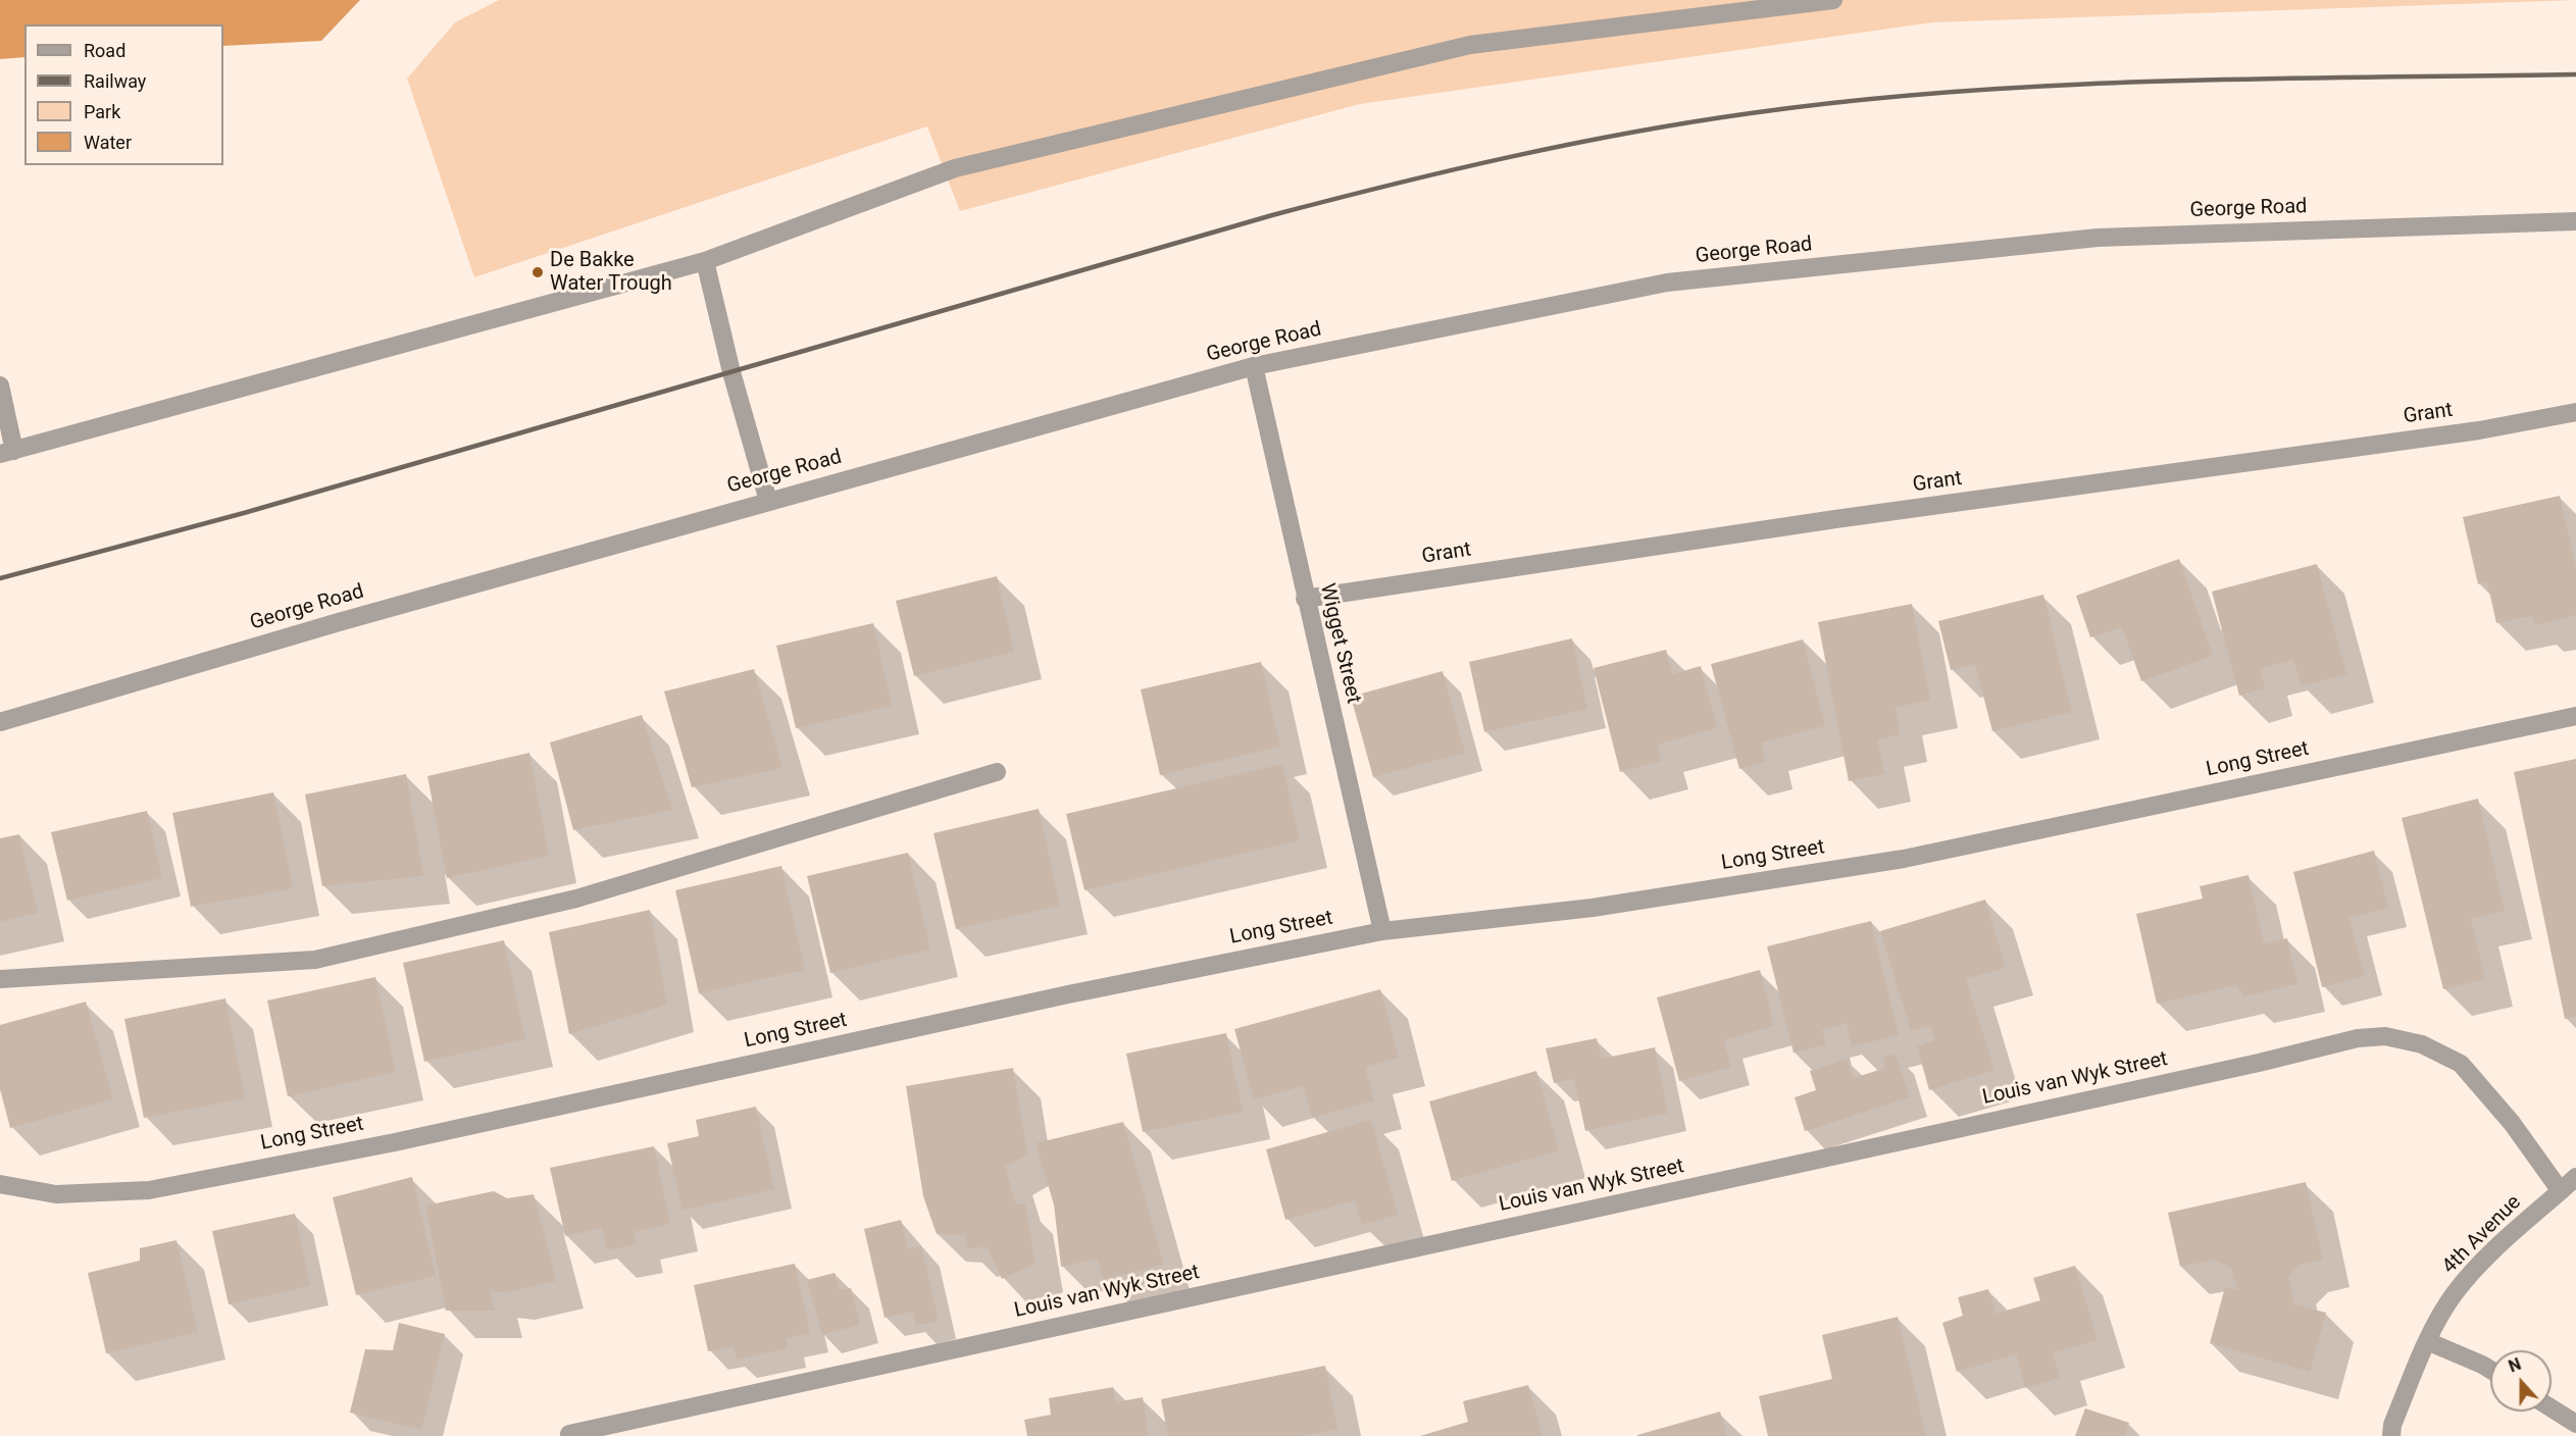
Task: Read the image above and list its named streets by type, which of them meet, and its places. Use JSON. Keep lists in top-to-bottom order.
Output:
{
  "streets": {
    "street": [
      "George Road",
      "Grant",
      "Wigget Street",
      "Long Street",
      "Louis van Wyk Street",
      "4th Avenue"
    ]
  },
  "crossings": [
    ["George Road", "Wigget Street"],
    ["Grant", "Wigget Street"],
    ["Wigget Street", "Long Street"],
    ["Louis van Wyk Street", "4th Avenue"]
  ],
  "places": ["De Bakke Water Trough"],
  "legend": [
    "Road",
    "Railway",
    "Park",
    "Water"
  ],
  "north": "top"
}
